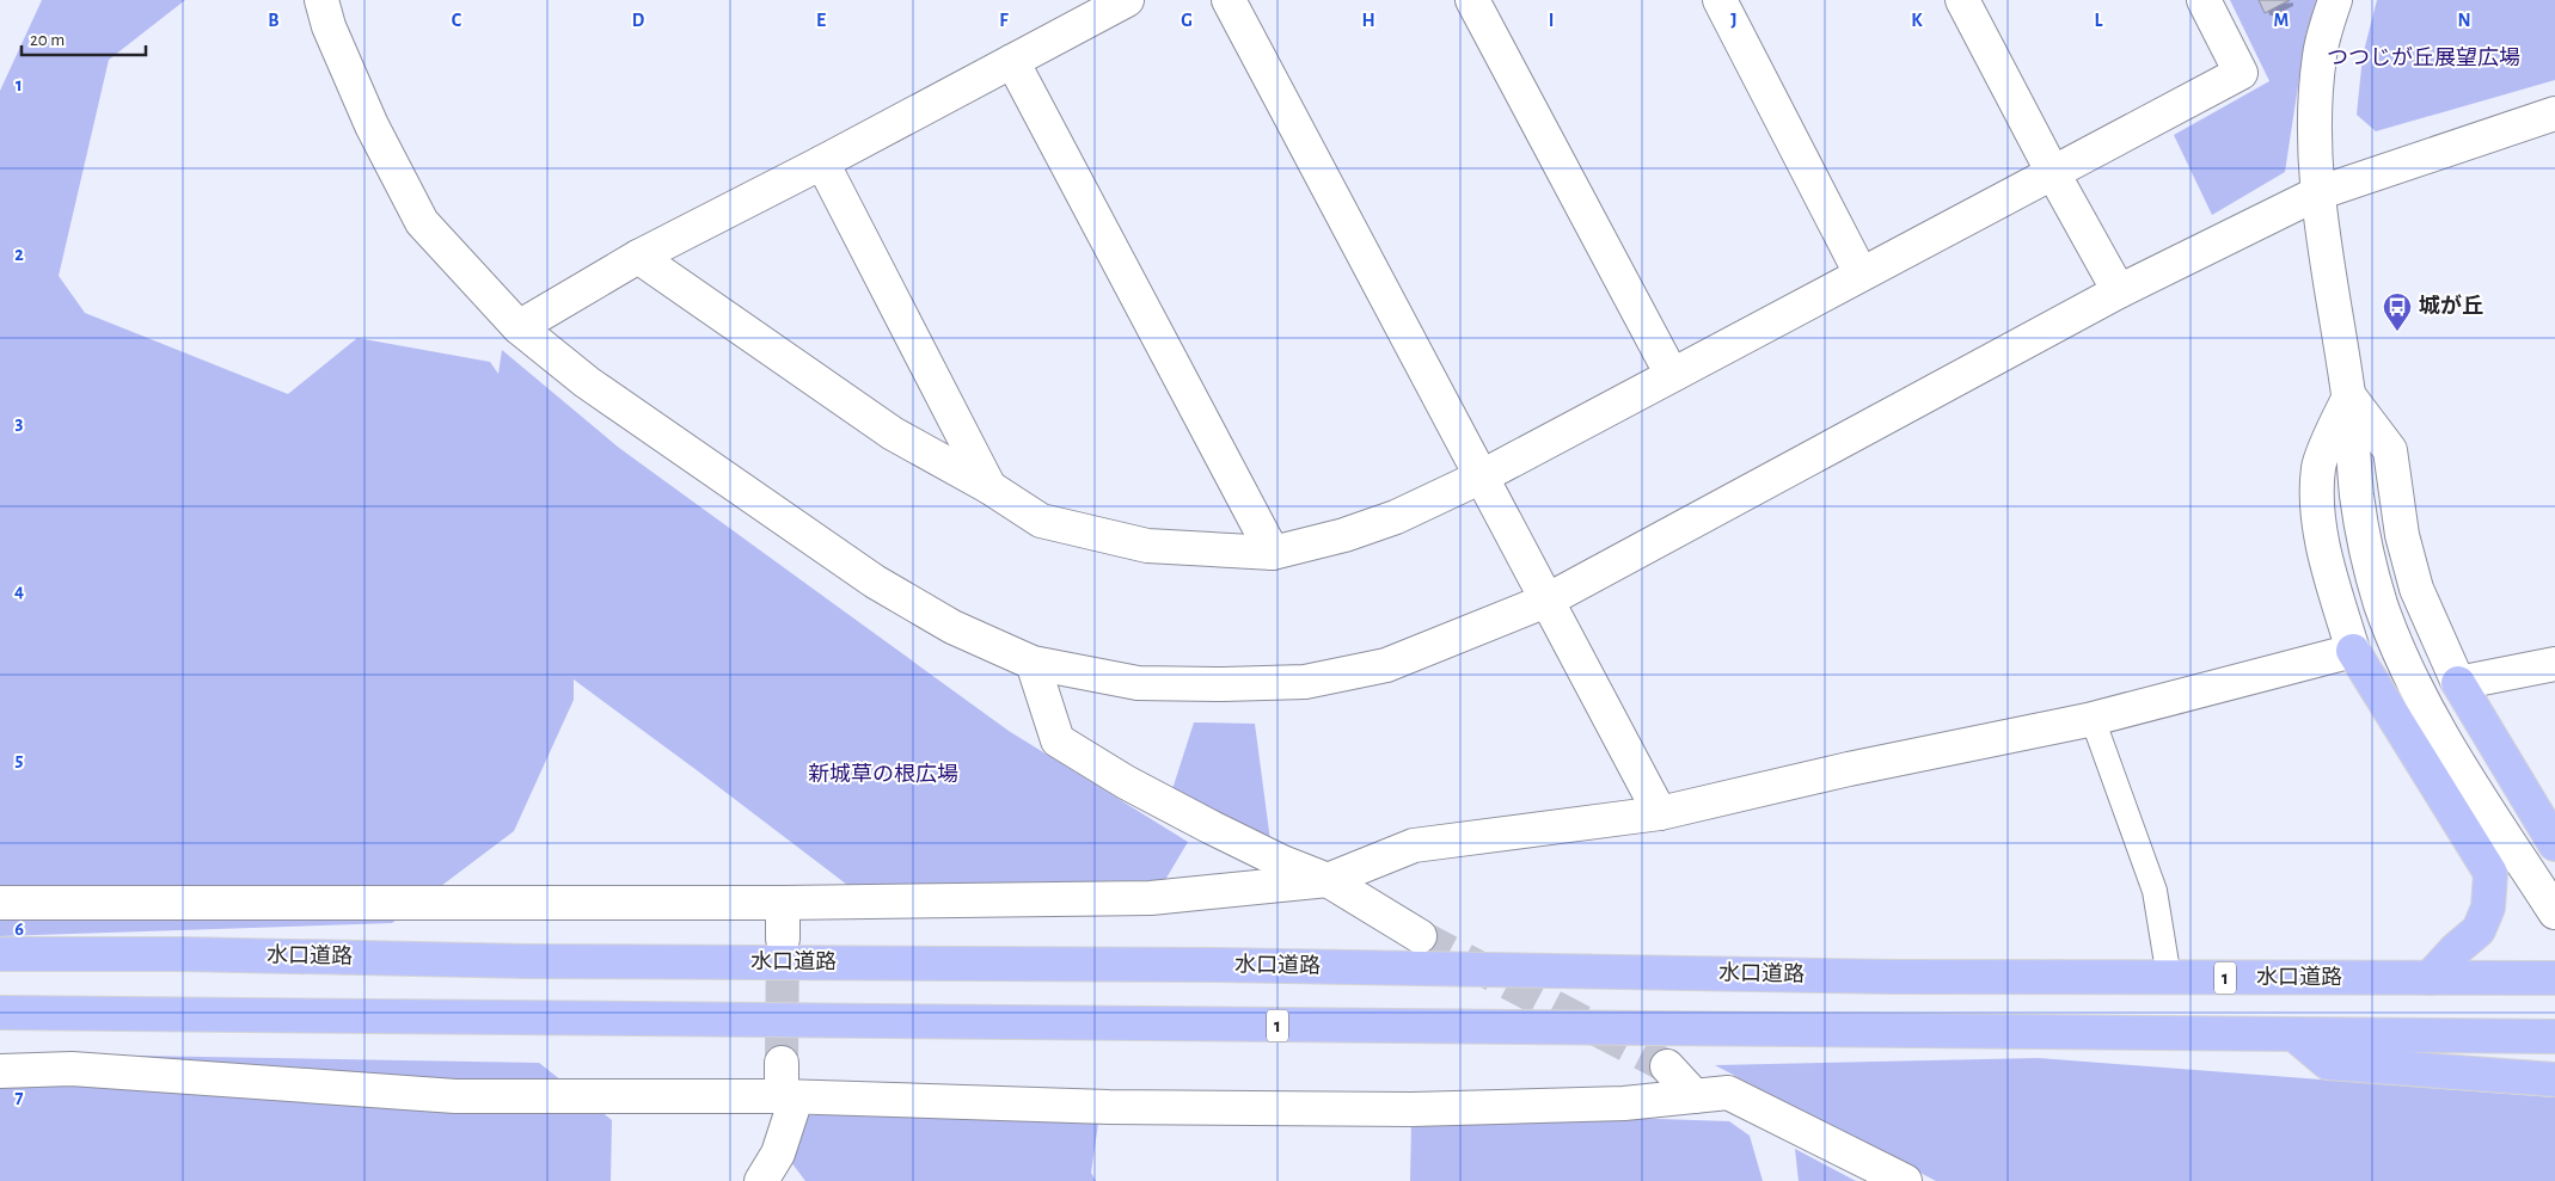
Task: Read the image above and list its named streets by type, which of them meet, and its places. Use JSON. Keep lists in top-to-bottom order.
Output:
{
  "streets": {
    "highway": ["水口道路", "1"]
  },
  "parks": ["つつじが丘展望広場", "新城草の根広場"],
  "places": {
    "bus stop": ["城が丘"]
  },
  "scale_bar": "20 m",
  "grid": {
    "columns": [
      "B",
      "C",
      "D",
      "E",
      "F",
      "G",
      "H",
      "I",
      "J",
      "K",
      "L",
      "M",
      "N"
    ],
    "rows": [
      "1",
      "2",
      "3",
      "4",
      "5",
      "6",
      "7"
    ]
  }
}
